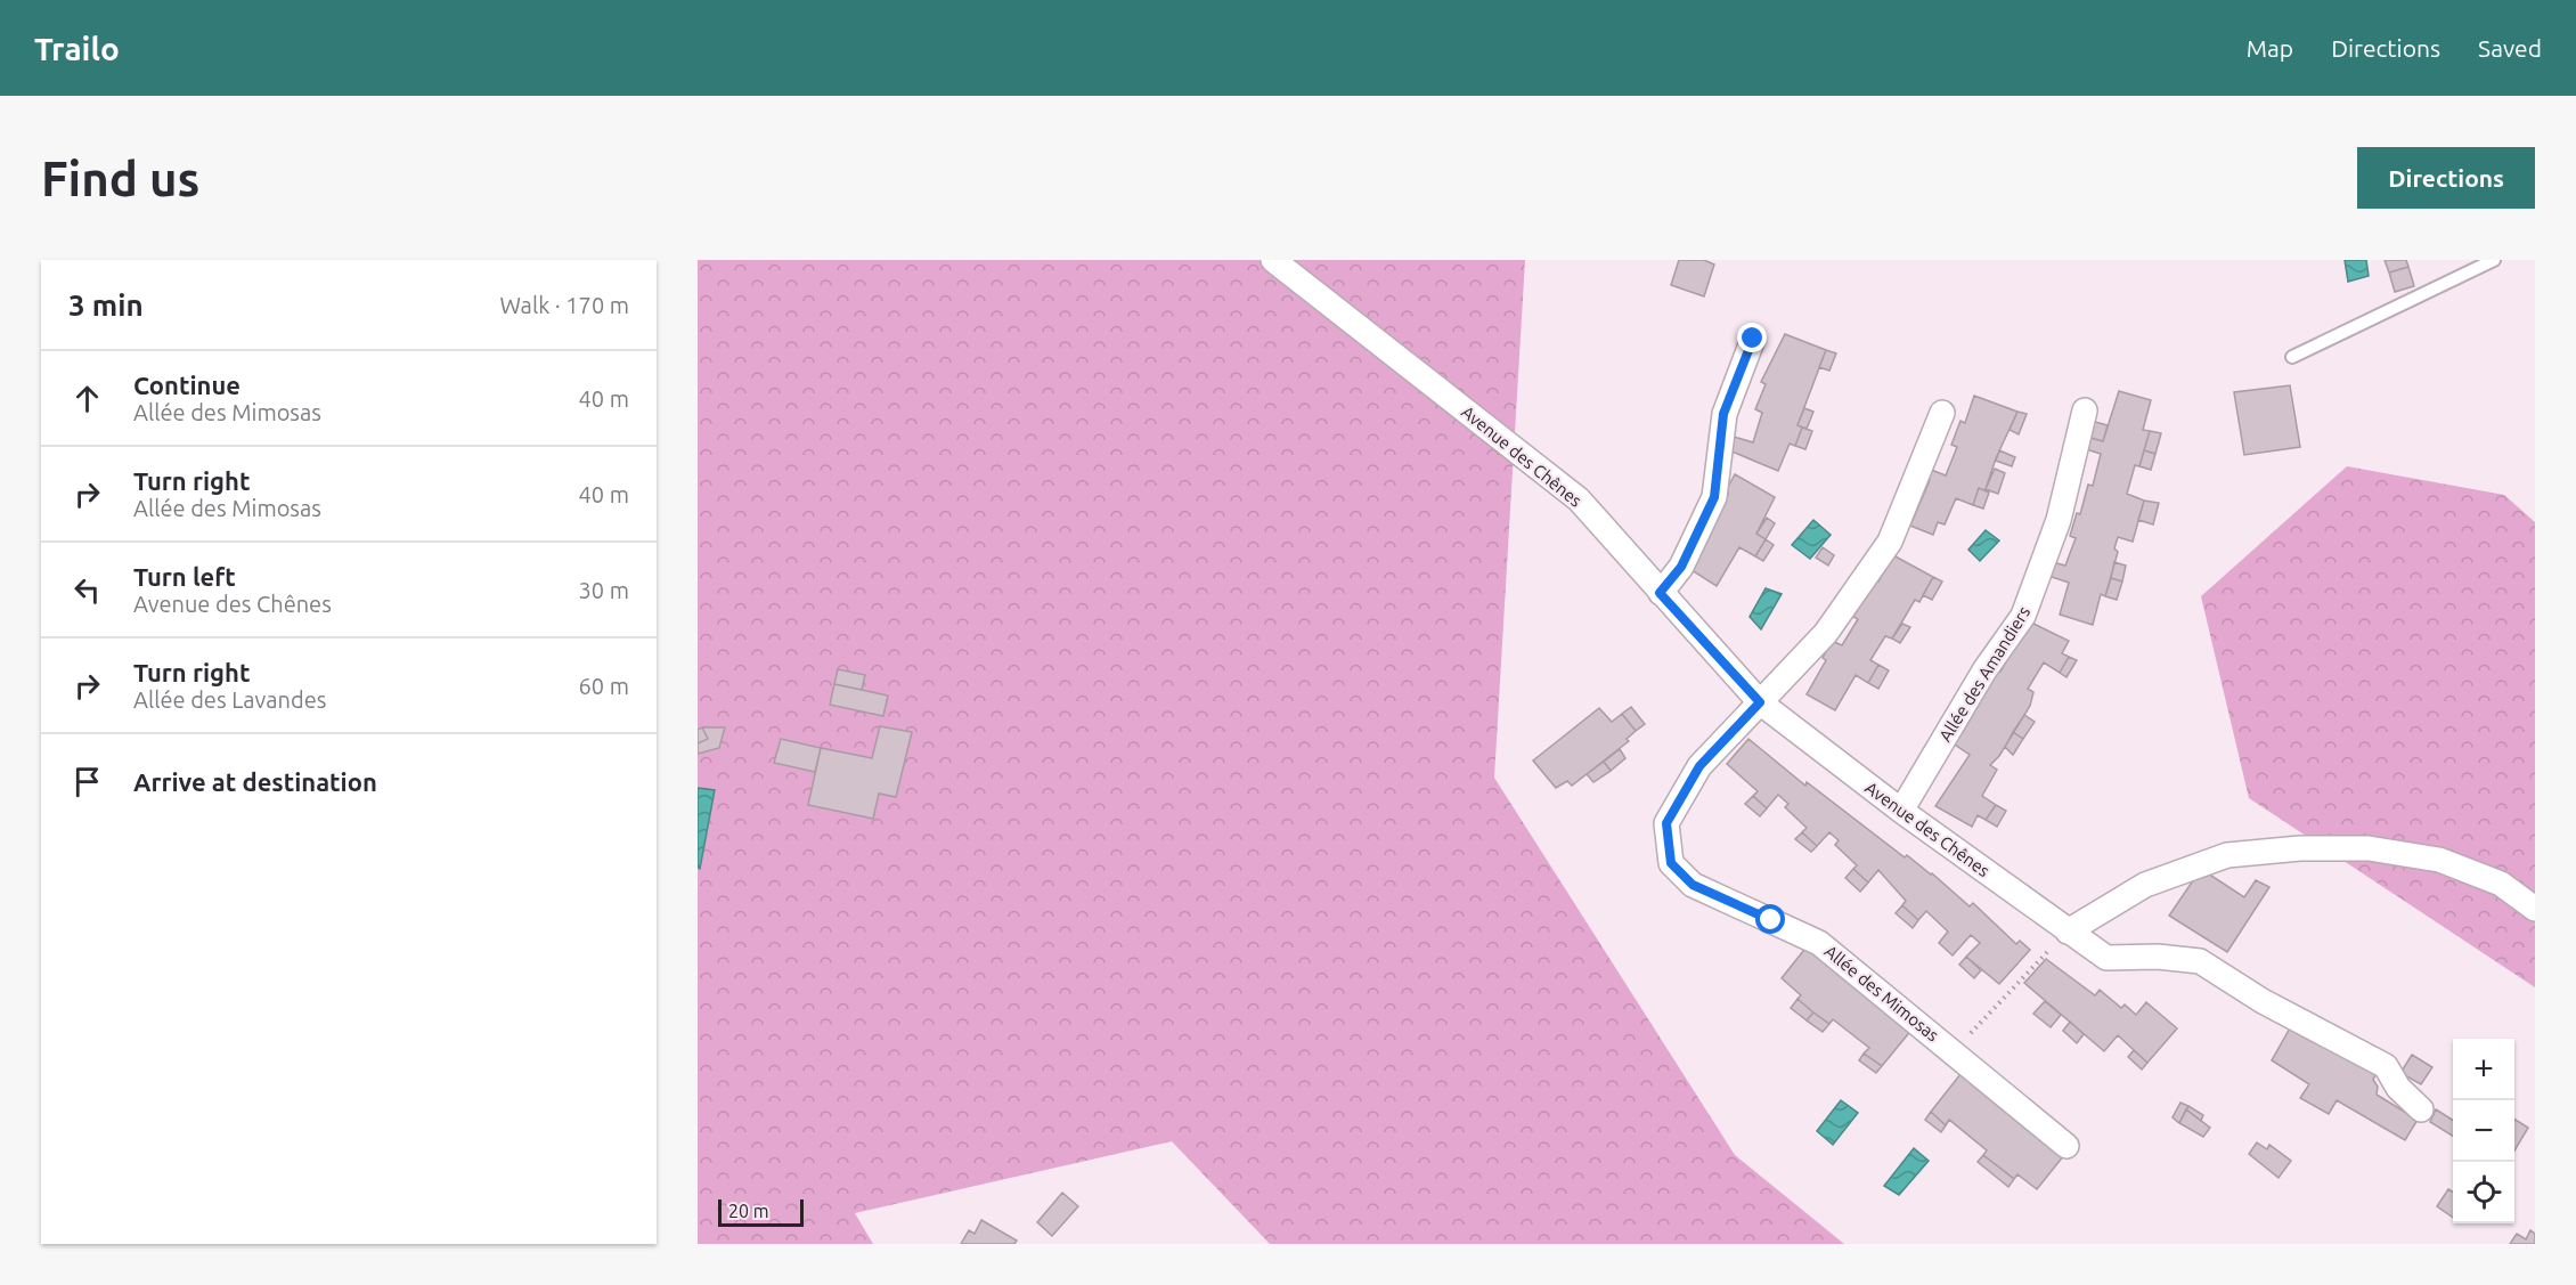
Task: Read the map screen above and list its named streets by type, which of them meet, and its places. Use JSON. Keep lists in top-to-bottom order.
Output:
{
  "streets": {
    "street": ["Avenue des Chênes", "Allée des Amandiers", "Allée des Mimosas"]
  },
  "crossings": [
    ["Avenue des Chênes", "Allée des Amandiers"],
    ["Avenue des Chênes", "Allée des Mimosas"]
  ],
  "scale_bar": "20 m",
  "page": {
    "header": "Trailo",
    "nav": ["Map", "Directions", "Saved"],
    "buttons": "Directions",
    "title": "Find us",
    "heading": ["3 min", "Walk · 170 m"],
    "list": [
      ["Continue", "Allée des Mimosas", "40 m"],
      ["Turn right", "Allée des Mimosas", "40 m"],
      ["Turn left", "Avenue des Chênes", "30 m"],
      ["Turn right", "Allée des Lavandes", "60 m"],
      "Arrive at destination"
    ],
    "map_buttons": ["+", "−"],
    "scale": "20 m"
  }
}
